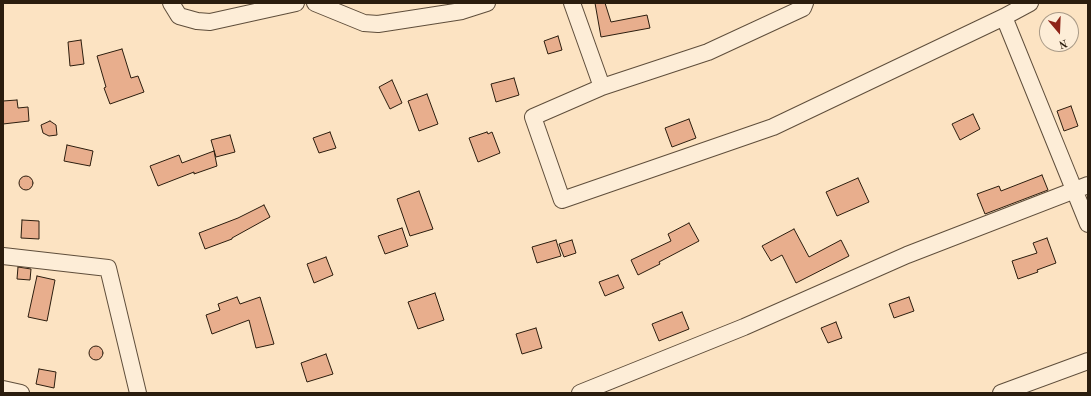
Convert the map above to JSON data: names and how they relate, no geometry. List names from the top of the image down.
{
  "north": "bottom"
}
